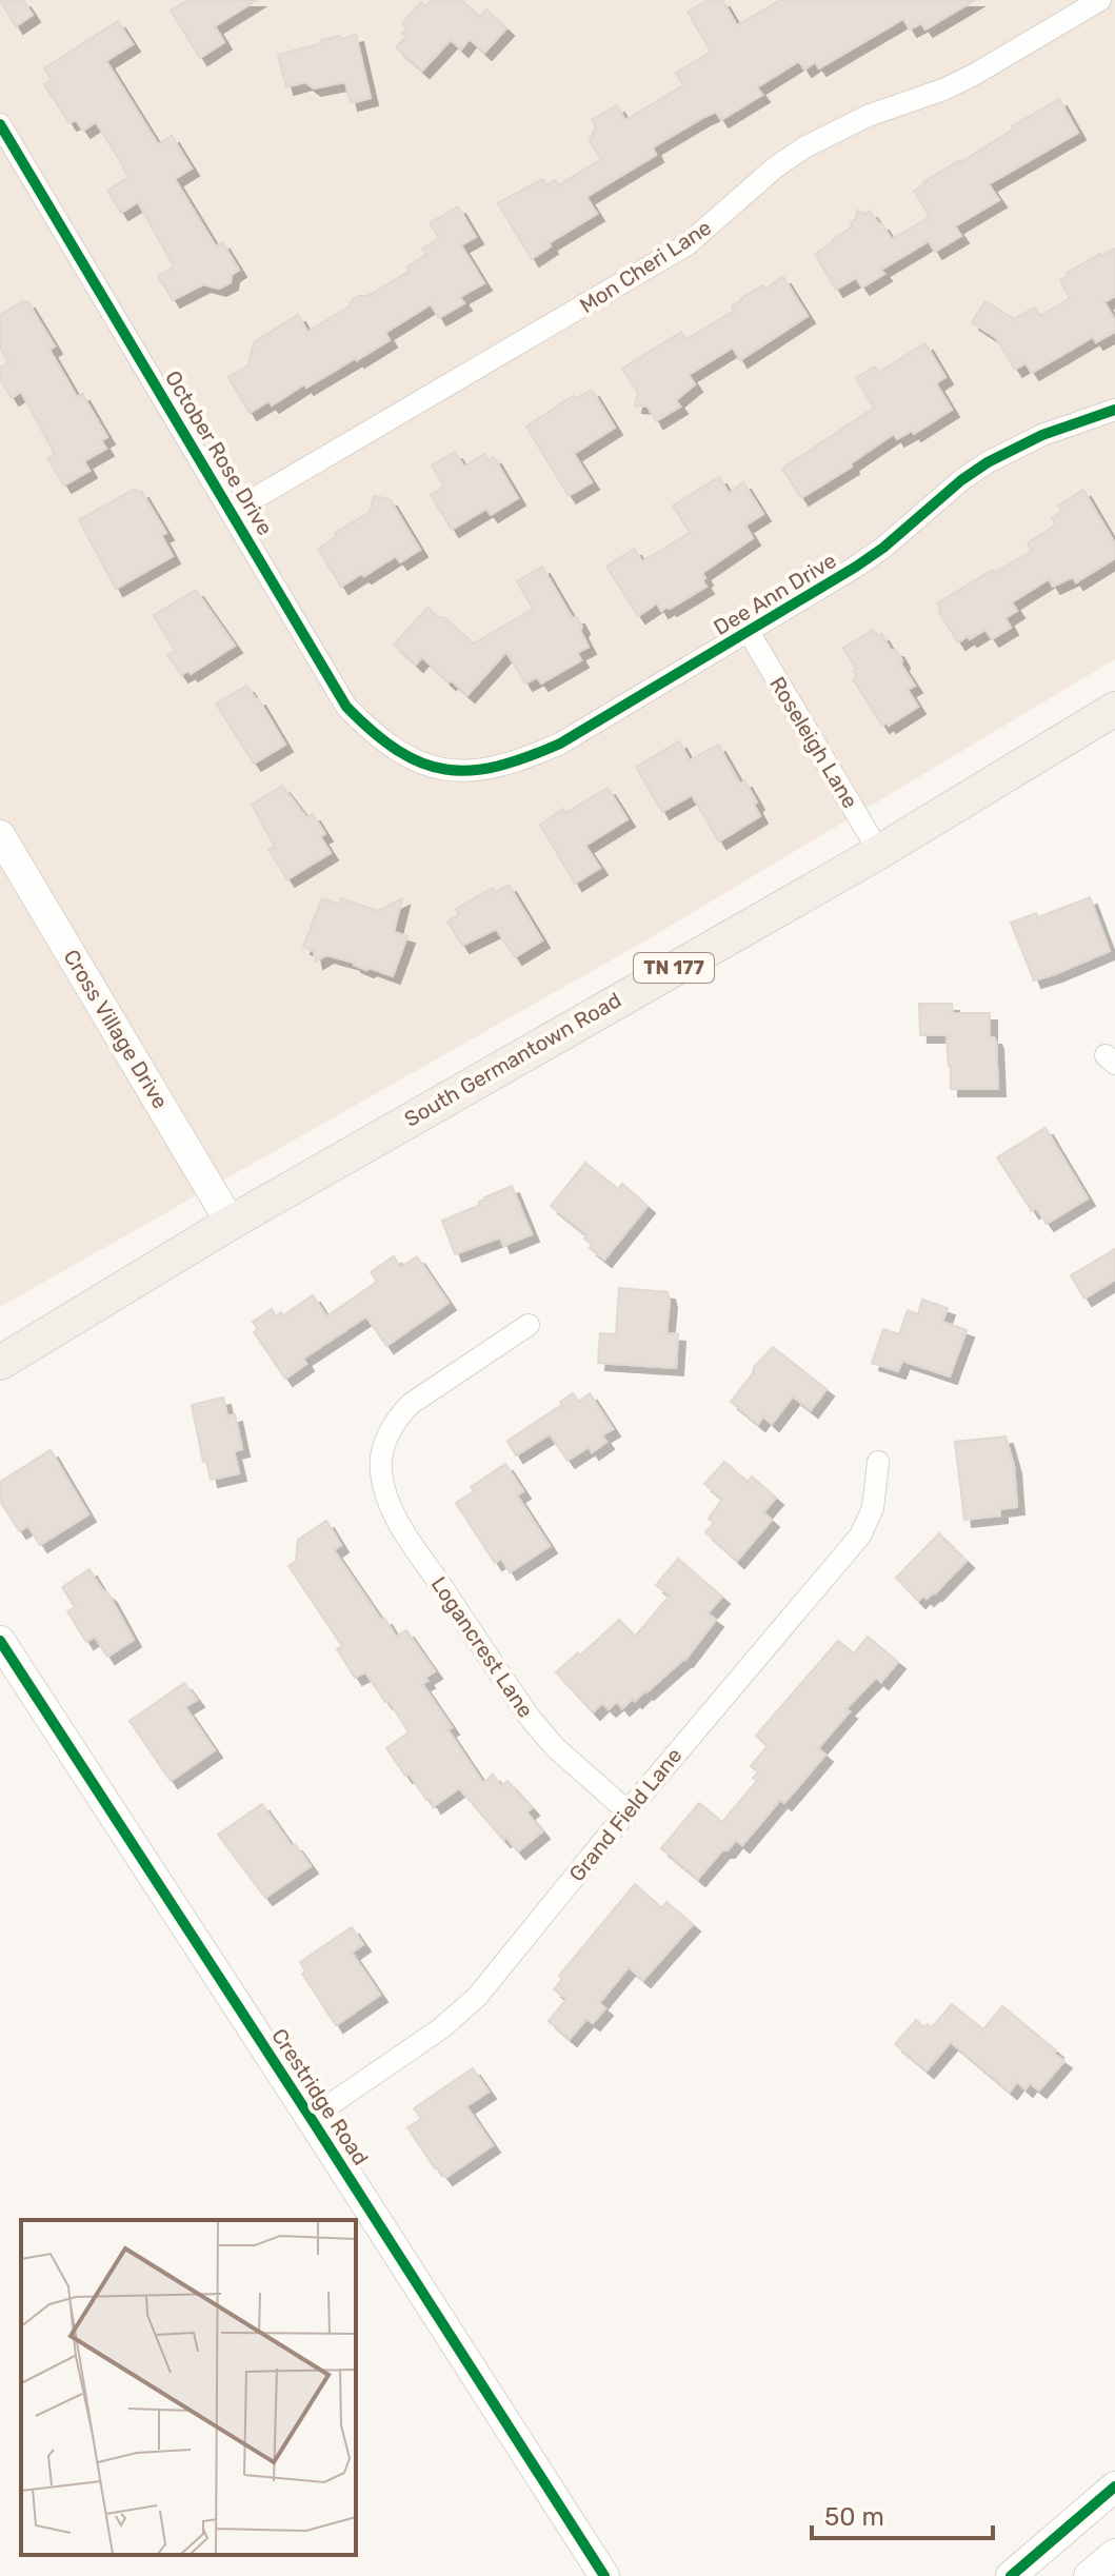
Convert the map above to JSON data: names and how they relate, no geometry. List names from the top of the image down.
{
  "streets": {
    "main road": ["TN 177", "South Germantown Road"],
    "street": [
      "Mon Cheri Lane",
      "October Rose Drive",
      "Dee Ann Drive",
      "Roseleigh Lane",
      "Cross Village Drive",
      "Logancrest Lane",
      "Grand Field Lane",
      "Crestridge Road"
    ]
  },
  "crossings": [
    ["Mon Cheri Lane", "October Rose Drive"],
    ["October Rose Drive", "Dee Ann Drive"],
    ["Dee Ann Drive", "Roseleigh Lane"],
    ["Roseleigh Lane", "South Germantown Road"],
    ["Cross Village Drive", "South Germantown Road"],
    ["Logancrest Lane", "Grand Field Lane"],
    ["Grand Field Lane", "Crestridge Road"]
  ],
  "scale_bar": "50 m"
}
